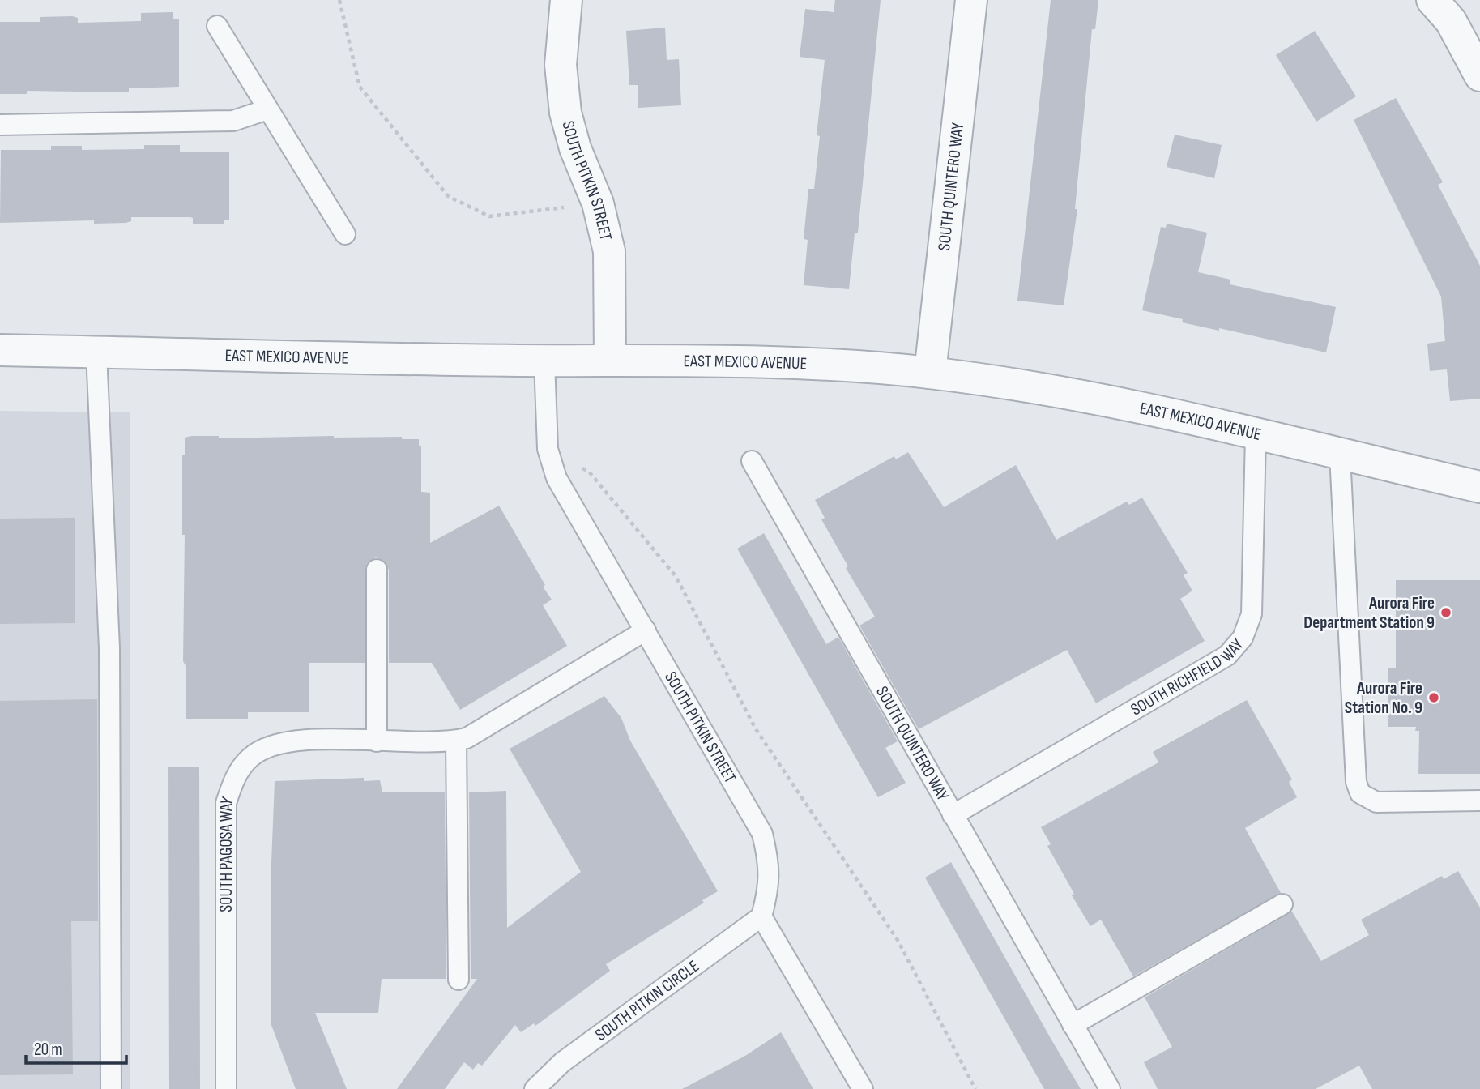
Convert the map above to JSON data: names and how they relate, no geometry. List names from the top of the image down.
{
  "streets": {
    "street": ["SOUTH PITKIN STREET", "SOUTH QUINTERO WAY", "EAST MEXICO AVENUE"],
    "lane": ["SOUTH RICHFIELD WAY", "SOUTH PAGOSA WAY", "SOUTH PITKIN CIRCLE"]
  },
  "crossings": [
    ["SOUTH PITKIN STREET", "EAST MEXICO AVENUE"],
    ["SOUTH PITKIN STREET", "SOUTH PAGOSA WAY"],
    ["SOUTH PITKIN STREET", "SOUTH PITKIN CIRCLE"],
    ["SOUTH QUINTERO WAY", "EAST MEXICO AVENUE"],
    ["SOUTH QUINTERO WAY", "SOUTH RICHFIELD WAY"],
    ["EAST MEXICO AVENUE", "SOUTH RICHFIELD WAY"]
  ],
  "places": ["Aurora Fire Department Station 9", "Aurora Fire Station No. 9"],
  "scale_bar": "20 m"
}
